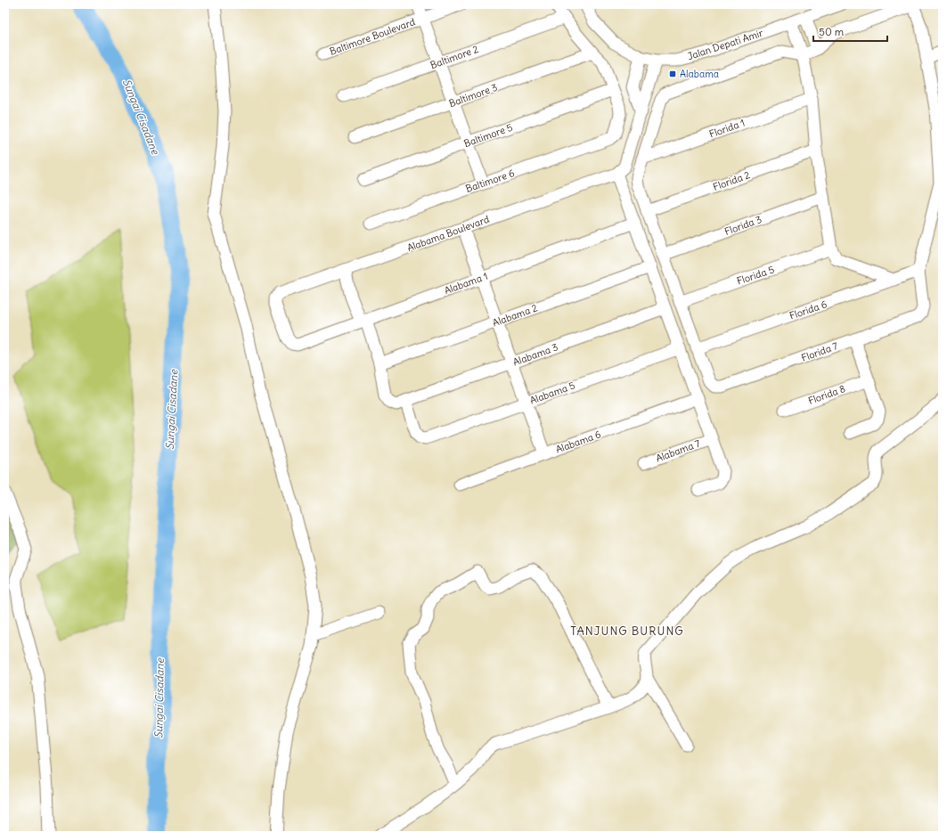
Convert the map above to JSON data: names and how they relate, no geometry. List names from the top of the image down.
{
  "streets": {
    "street": [
      "Baltimore Boulevard",
      "Jalan Depati Amir",
      "Baltimore 2",
      "Baltimore 3",
      "Florida 1",
      "Baltimore 5",
      "Baltimore 6",
      "Florida 2",
      "Florida 3",
      "Alabama Boulevard",
      "Florida 5",
      "Alabama 1",
      "Florida 6",
      "Alabama 2",
      "Florida 7",
      "Alabama 3",
      "Alabama 5",
      "Florida 8",
      "Alabama 6",
      "Alabama 7"
    ]
  },
  "crossings": [
    ["Baltimore 5", "Baltimore 6"],
    ["Alabama Boulevard", "Alabama 1"],
    ["Florida 6", "Florida 7"],
    ["Alabama 2", "Alabama 3"],
    ["Alabama 3", "Alabama 5"]
  ],
  "districts": ["TANJUNG BURUNG"],
  "water": ["Sungai Cisadane"],
  "places": {
    "transit": ["Alabama"]
  },
  "scale_bar": "50 m"
}
